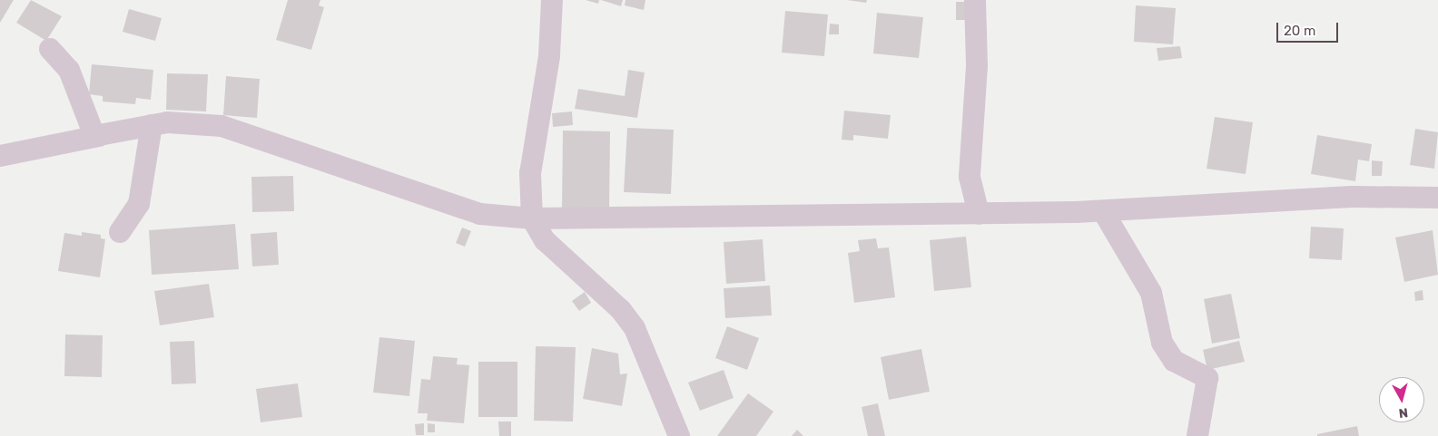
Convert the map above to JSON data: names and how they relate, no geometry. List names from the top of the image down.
{
  "scale_bar": "20 m",
  "north": "bottom"
}
